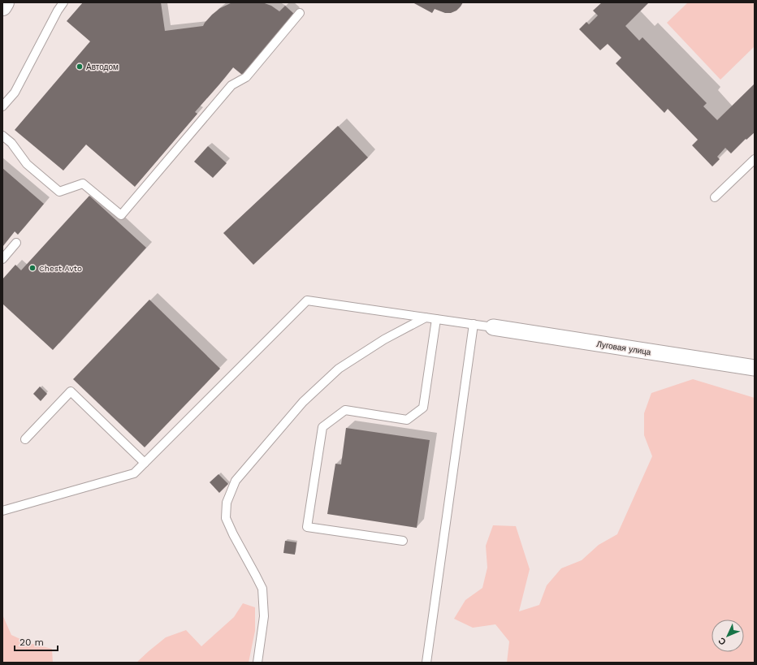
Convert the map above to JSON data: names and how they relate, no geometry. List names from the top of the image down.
{
  "streets": {
    "street": ["Луговая улица"]
  },
  "places": ["Автодом", "Chest Avto"],
  "scale_bar": "20 m",
  "north": "bottom left"
}
